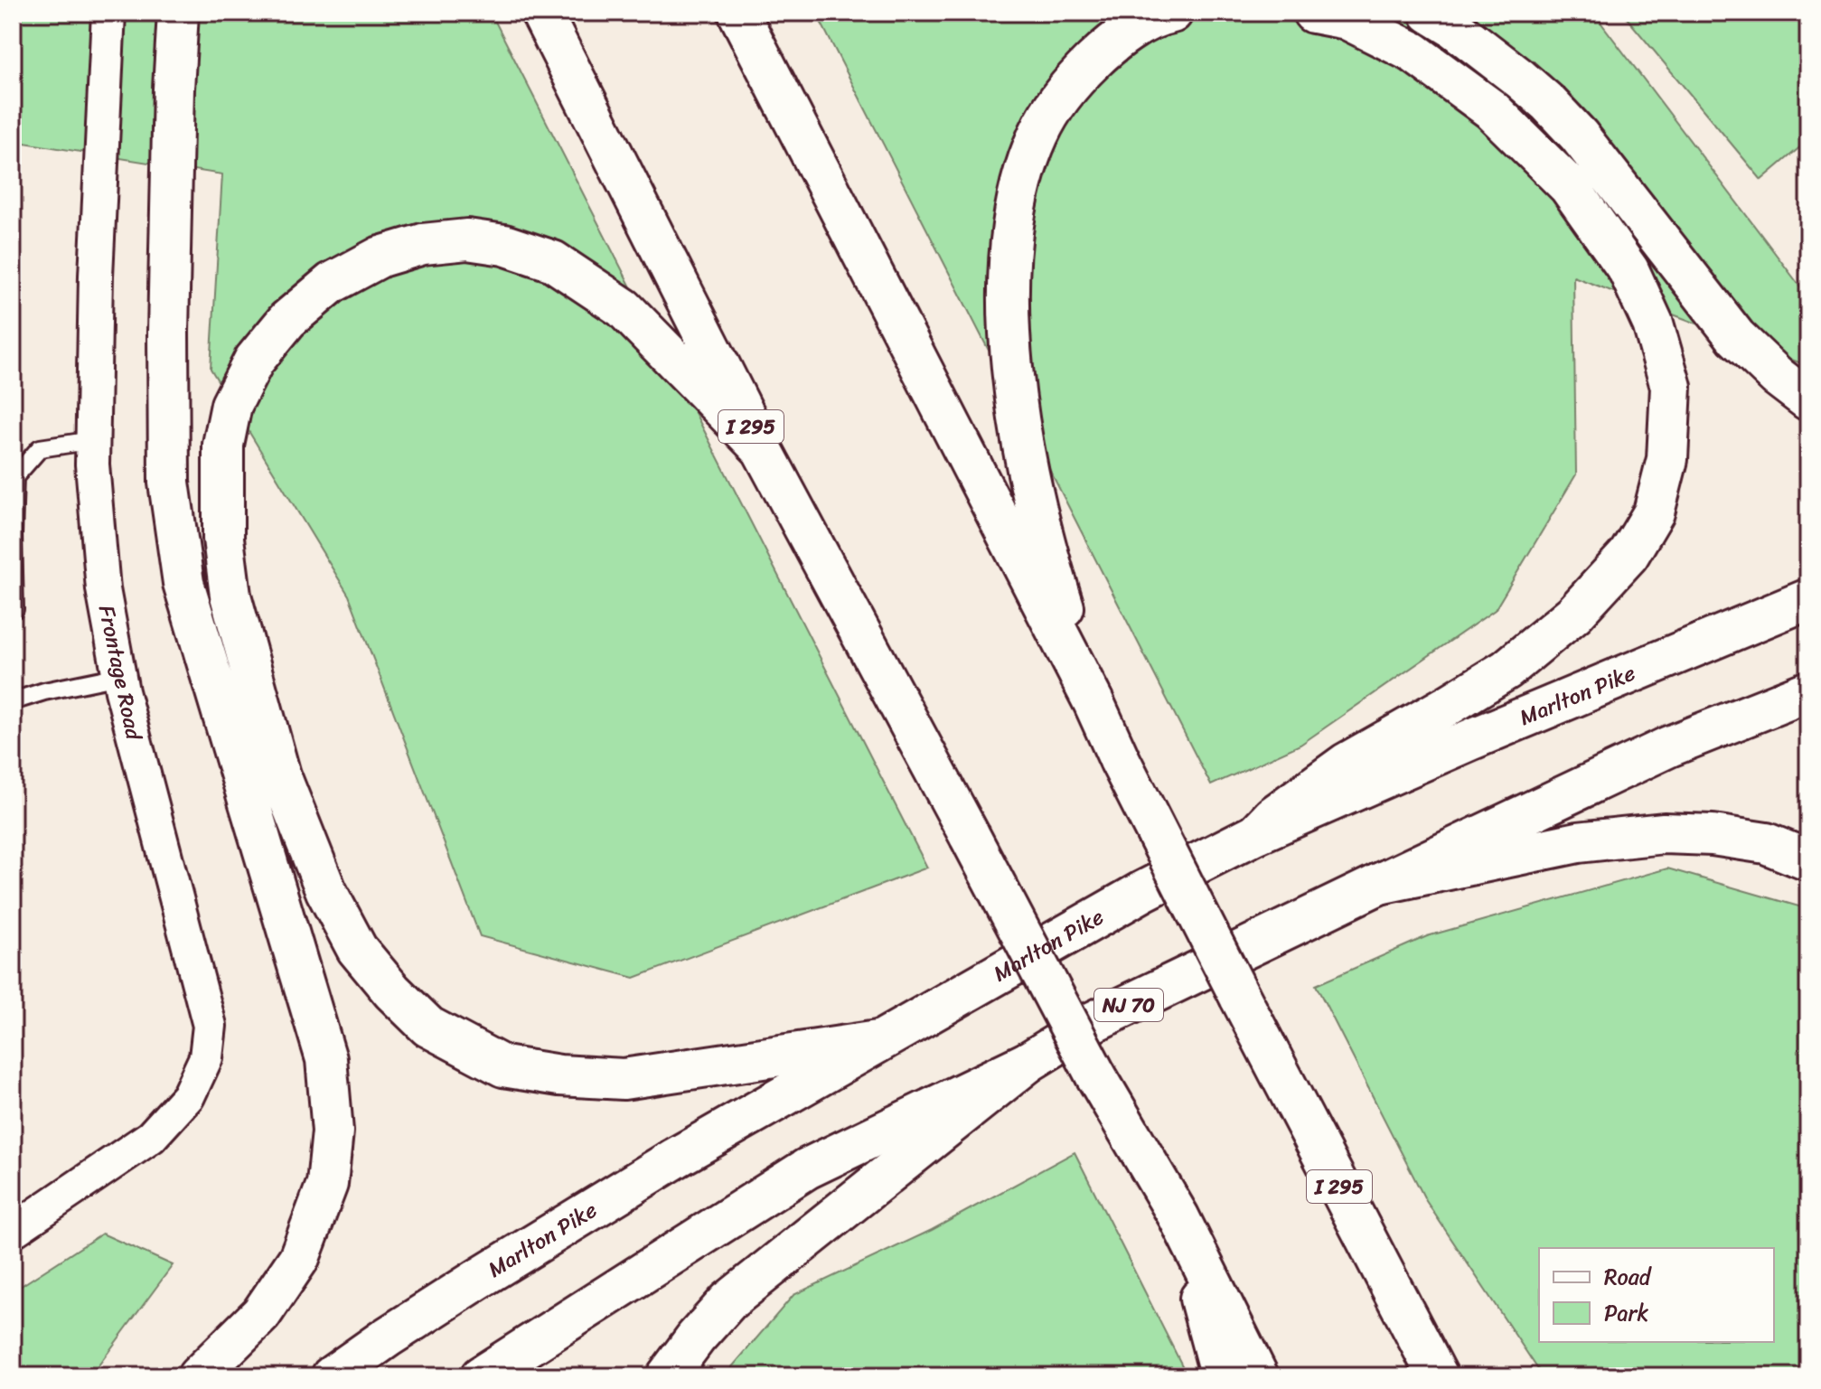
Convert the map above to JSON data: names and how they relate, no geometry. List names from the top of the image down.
{
  "streets": {
    "highway": ["I 295", "Marlton Pike", "NJ 70"],
    "street": ["Frontage Road"]
  },
  "legend": ["Road", "Park"]
}
